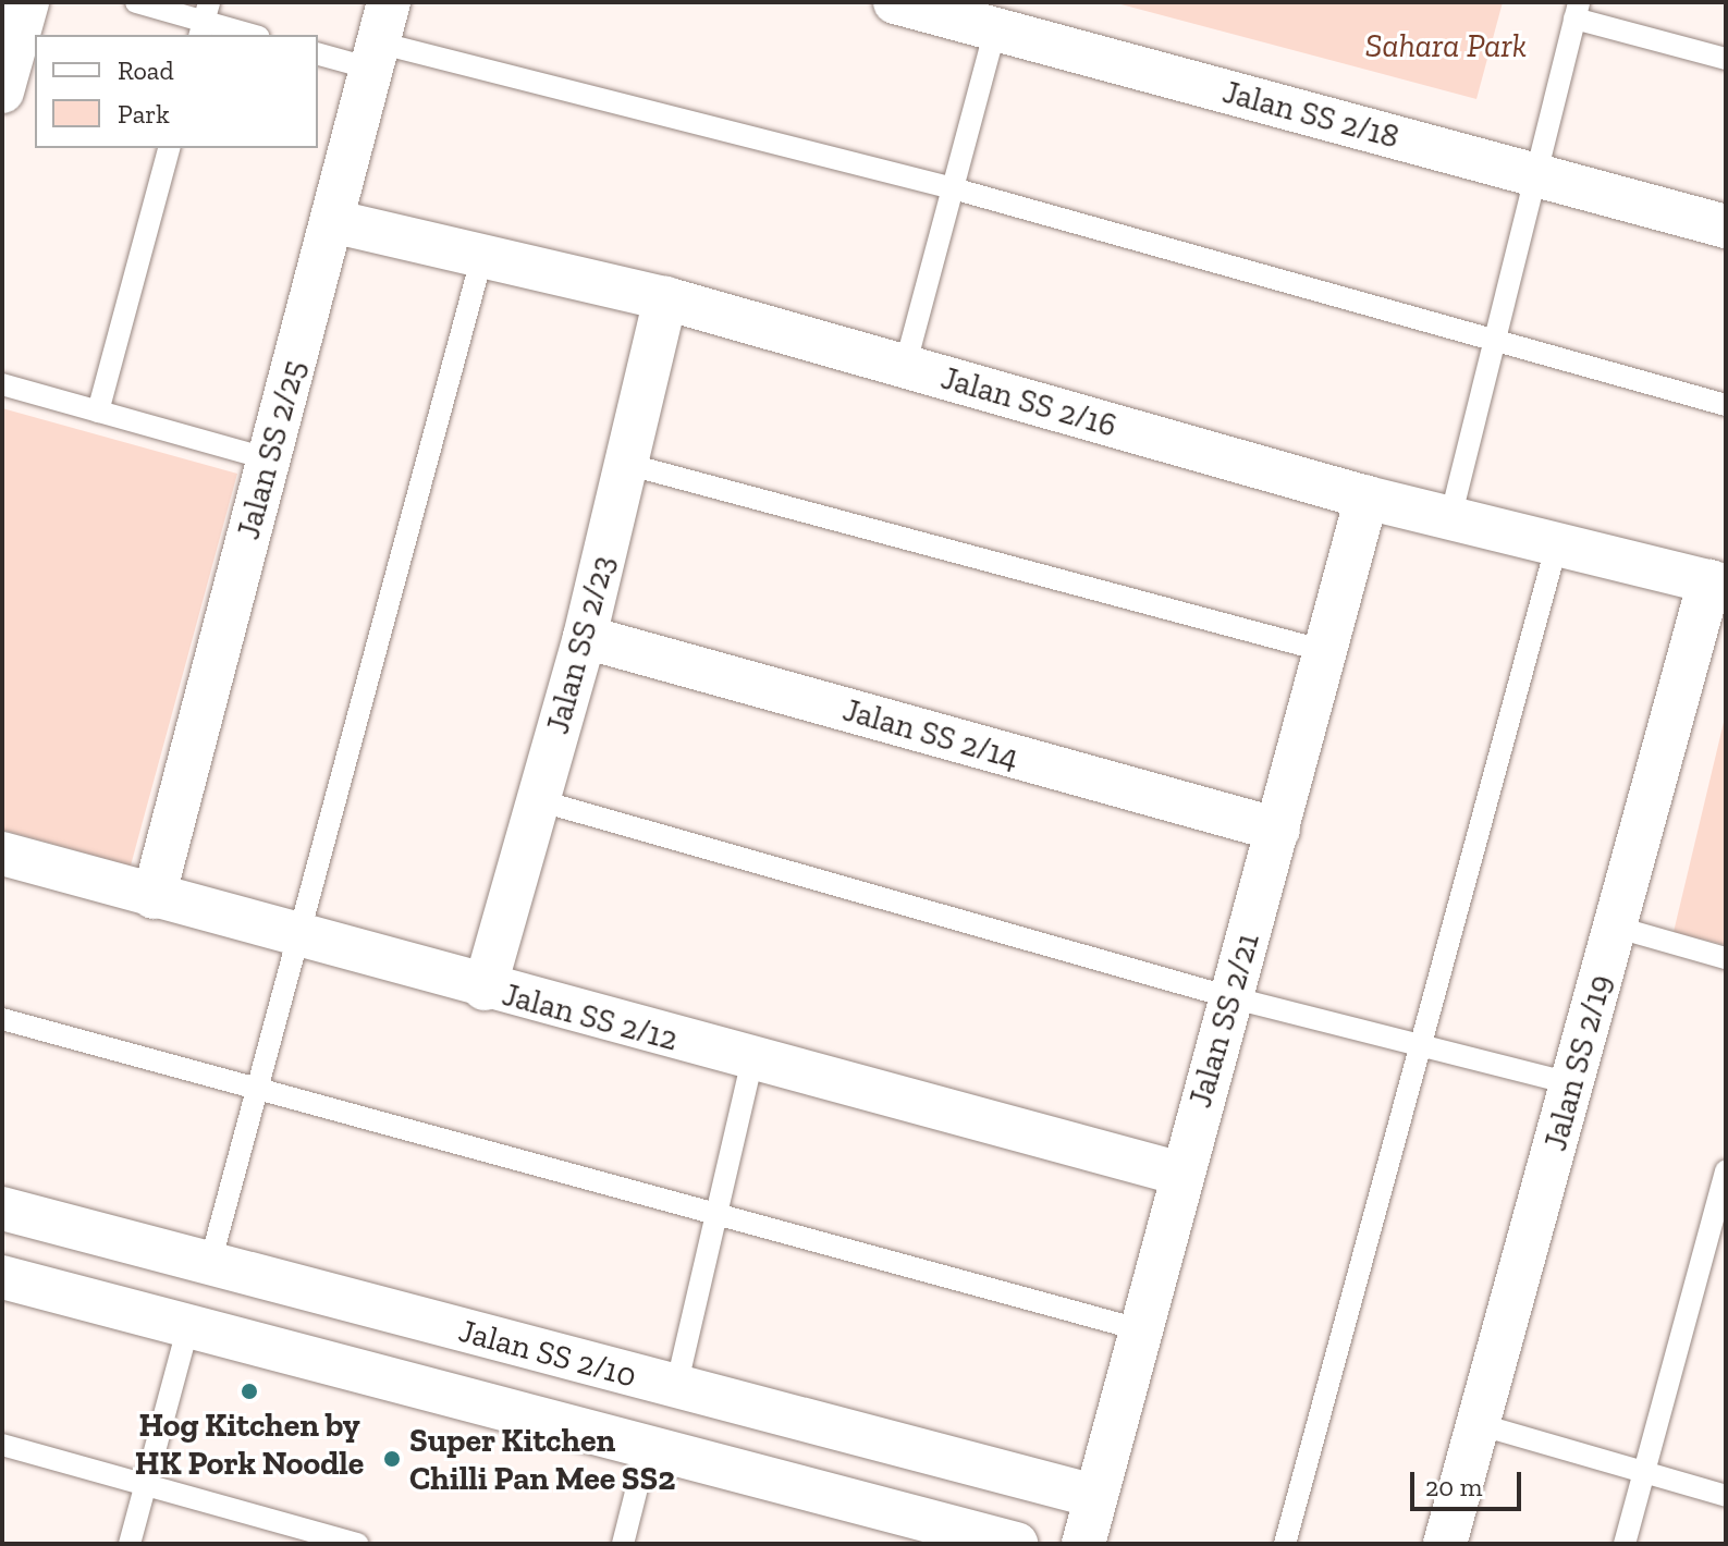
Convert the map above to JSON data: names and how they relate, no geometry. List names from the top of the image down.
{
  "streets": {
    "street": [
      "Jalan SS 2/18",
      "Jalan SS 2/16",
      "Jalan SS 2/25",
      "Jalan SS 2/23",
      "Jalan SS 2/14",
      "Jalan SS 2/12",
      "Jalan SS 2/21",
      "Jalan SS 2/19",
      "Jalan SS 2/10"
    ]
  },
  "crossings": [
    ["Jalan SS 2/16", "Jalan SS 2/25"],
    ["Jalan SS 2/16", "Jalan SS 2/23"],
    ["Jalan SS 2/16", "Jalan SS 2/21"],
    ["Jalan SS 2/16", "Jalan SS 2/19"],
    ["Jalan SS 2/25", "Jalan SS 2/12"],
    ["Jalan SS 2/23", "Jalan SS 2/14"],
    ["Jalan SS 2/23", "Jalan SS 2/12"],
    ["Jalan SS 2/14", "Jalan SS 2/21"],
    ["Jalan SS 2/12", "Jalan SS 2/21"],
    ["Jalan SS 2/21", "Jalan SS 2/10"]
  ],
  "parks": ["Sahara Park"],
  "places": ["Hog Kitchen by HK Pork Noodle", "Super Kitchen Chilli Pan Mee SS2"],
  "legend": ["Road", "Park"],
  "scale_bar": "20 m"
}
